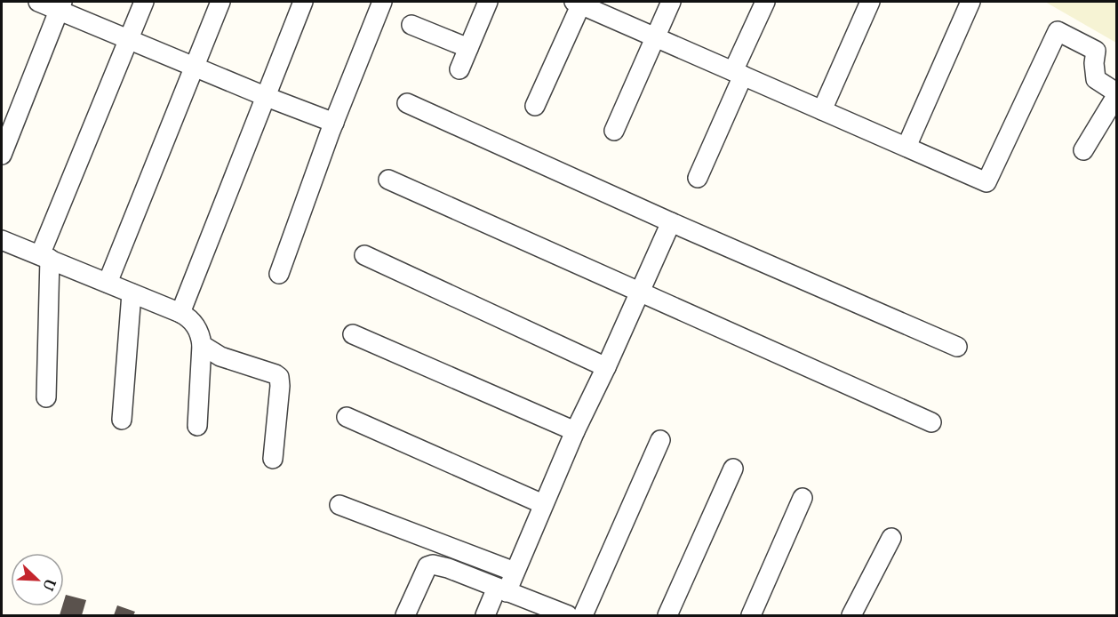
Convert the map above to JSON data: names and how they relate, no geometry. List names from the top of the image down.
{
  "north": "bottom right"
}
